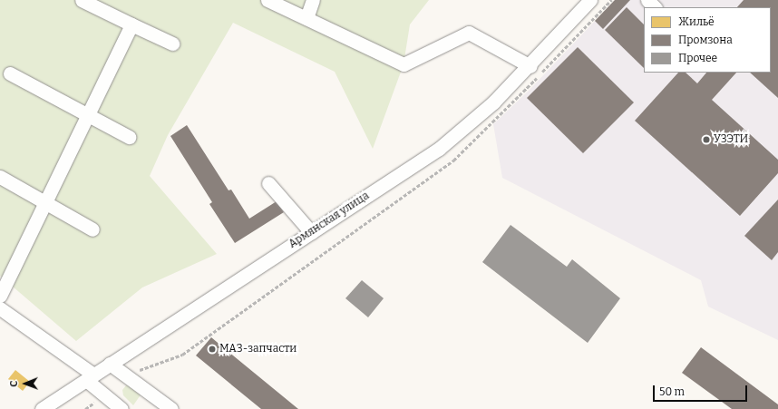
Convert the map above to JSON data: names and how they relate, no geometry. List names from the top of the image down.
{
  "streets": {
    "street": ["Армянская улица"]
  },
  "places": ["УЗЭТИ", "МАЗ-запчасти"],
  "legend": ["Жильё", "Промзона", "Прочее"],
  "scale_bar": "50 m",
  "north": "left"
}
